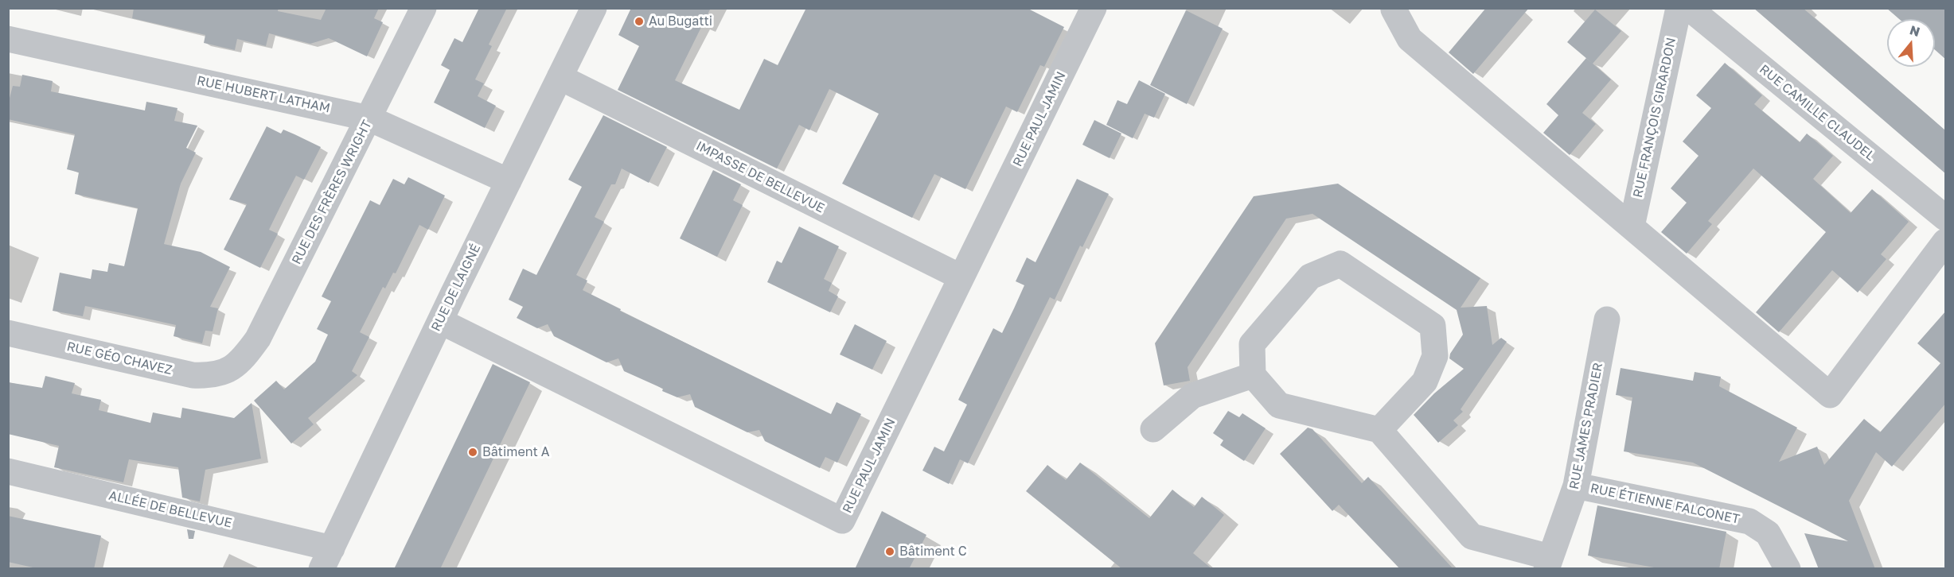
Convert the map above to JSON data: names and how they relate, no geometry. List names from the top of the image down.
{
  "streets": {
    "street": [
      "RUE HUBERT LATHAM",
      "RUE CAMILLE CLAUDEL",
      "RUE FRANÇOIS GIRARDON",
      "RUE PAUL JAMIN",
      "IMPASSE DE BELLEVUE",
      "RUE DES FRÈRES WRIGHT",
      "RUE DE LAIGNÉ",
      "RUE GÉO CHAVEZ",
      "RUE JAMES PRADIER",
      "RUE ÉTIENNE FALCONET",
      "ALLÉE DE BELLEVUE"
    ]
  },
  "crossings": [
    ["RUE HUBERT LATHAM", "RUE DES FRÈRES WRIGHT"],
    ["RUE HUBERT LATHAM", "RUE DE LAIGNÉ"],
    ["RUE PAUL JAMIN", "IMPASSE DE BELLEVUE"],
    ["RUE PAUL JAMIN", "RUE DE LAIGNÉ"],
    ["IMPASSE DE BELLEVUE", "RUE DE LAIGNÉ"],
    ["RUE DES FRÈRES WRIGHT", "RUE GÉO CHAVEZ"],
    ["RUE DE LAIGNÉ", "ALLÉE DE BELLEVUE"],
    ["RUE JAMES PRADIER", "RUE ÉTIENNE FALCONET"]
  ],
  "places": ["Au Bugatti", "Bâtiment A", "Bâtiment C"],
  "north": "top"
}
